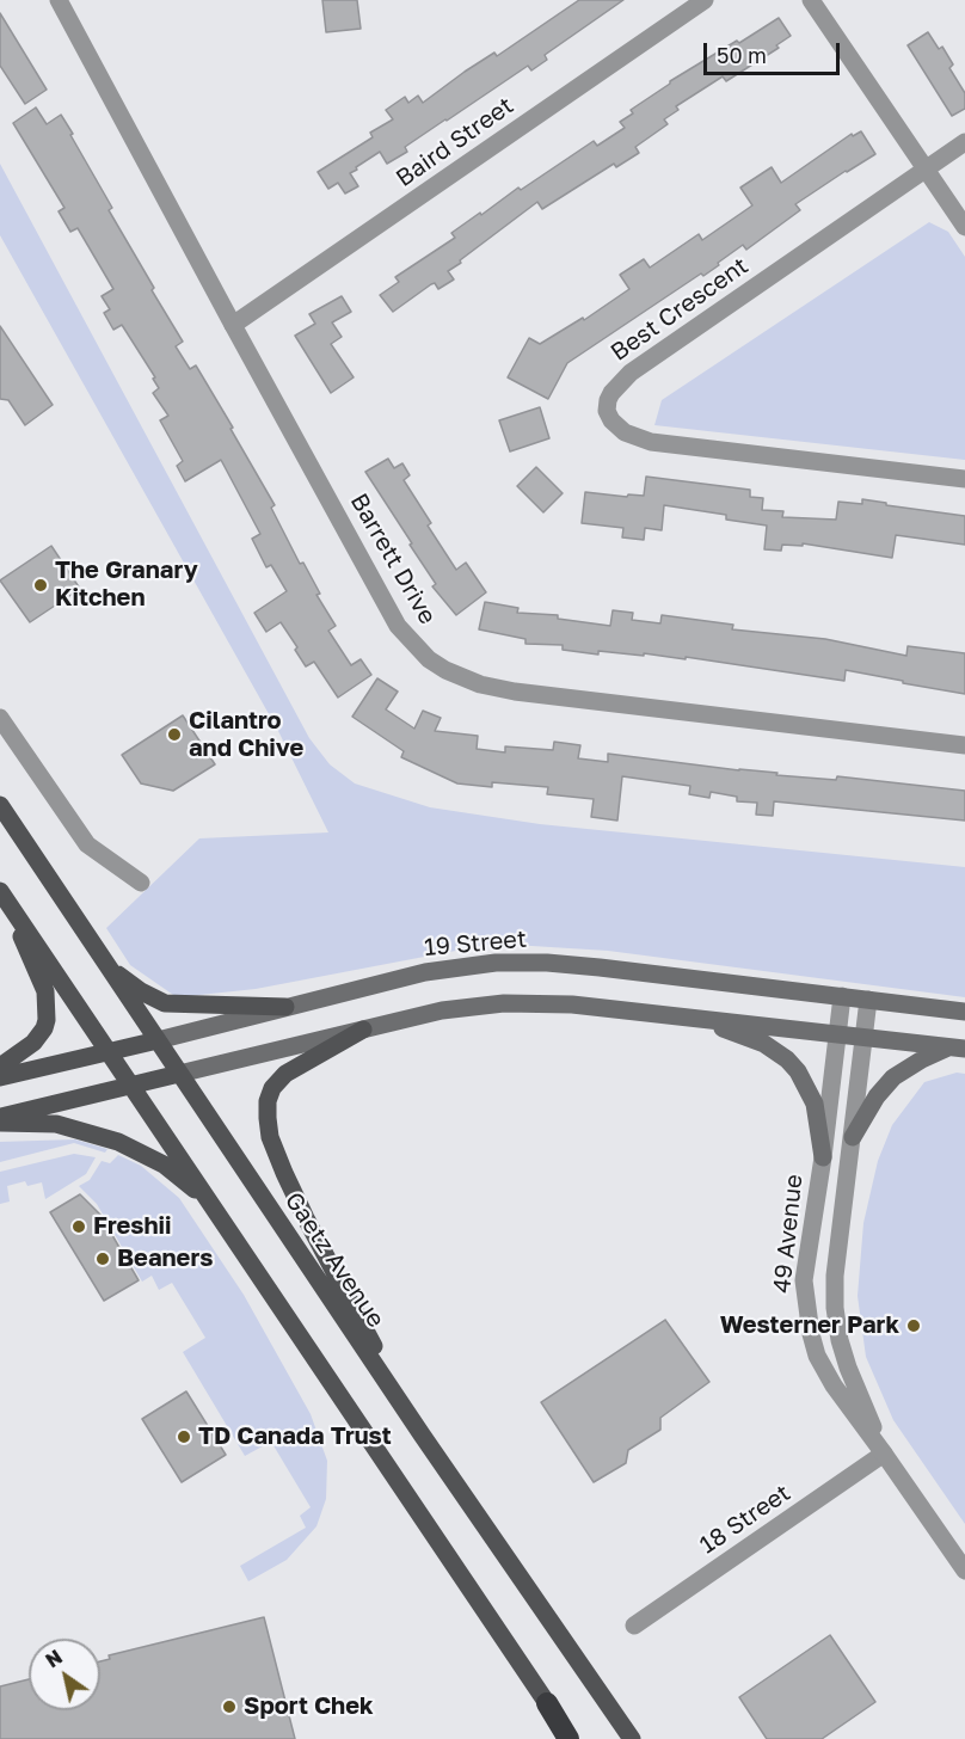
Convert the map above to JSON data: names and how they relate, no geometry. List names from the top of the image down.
{
  "streets": {
    "main road": ["19 Street", "Gaetz Avenue"],
    "street": [
      "Baird Street",
      "Best Crescent",
      "Barrett Drive",
      "49 Avenue",
      "18 Street"
    ]
  },
  "crossings": [
    ["Baird Street", "Barrett Drive"],
    ["19 Street", "49 Avenue"],
    ["19 Street", "Gaetz Avenue"],
    ["49 Avenue", "18 Street"]
  ],
  "places": [
    "The Granary Kitchen",
    "Cilantro and Chive",
    "Freshii",
    "Beaners",
    "Westerner Park",
    "TD Canada Trust",
    "Sport Chek"
  ],
  "scale_bar": "50 m",
  "north": "top left"
}
